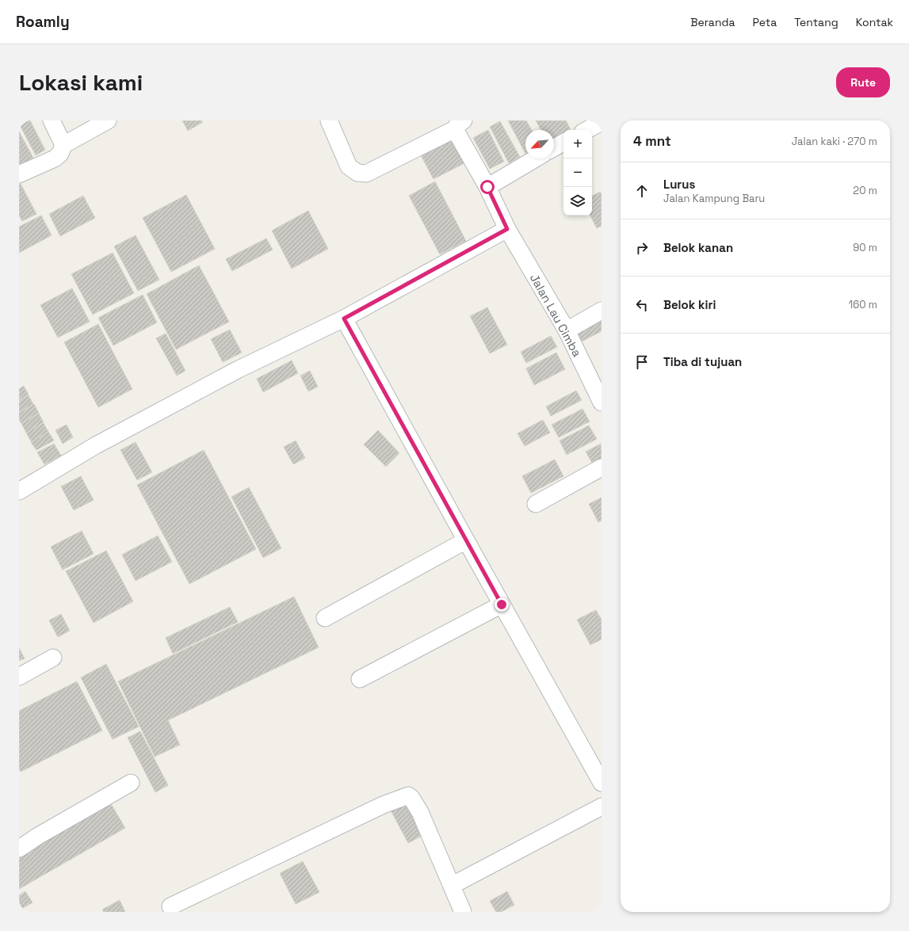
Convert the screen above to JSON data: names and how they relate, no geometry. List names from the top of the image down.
{
  "streets": {
    "street": ["Jalan Lau Cimba"]
  },
  "north": "bottom left",
  "page": {
    "header": "Roamly",
    "nav": [
      "Beranda",
      "Peta",
      "Tentang",
      "Kontak"
    ],
    "buttons": "Rute",
    "title": "Lokasi kami",
    "heading": ["4 mnt", "Jalan kaki · 270 m"],
    "map_buttons": ["+", "−"],
    "list": [
      ["Lurus", "Jalan Kampung Baru", "20 m"],
      ["Belok kanan", "90 m"],
      ["Belok kiri", "160 m"],
      "Tiba di tujuan"
    ]
  }
}
